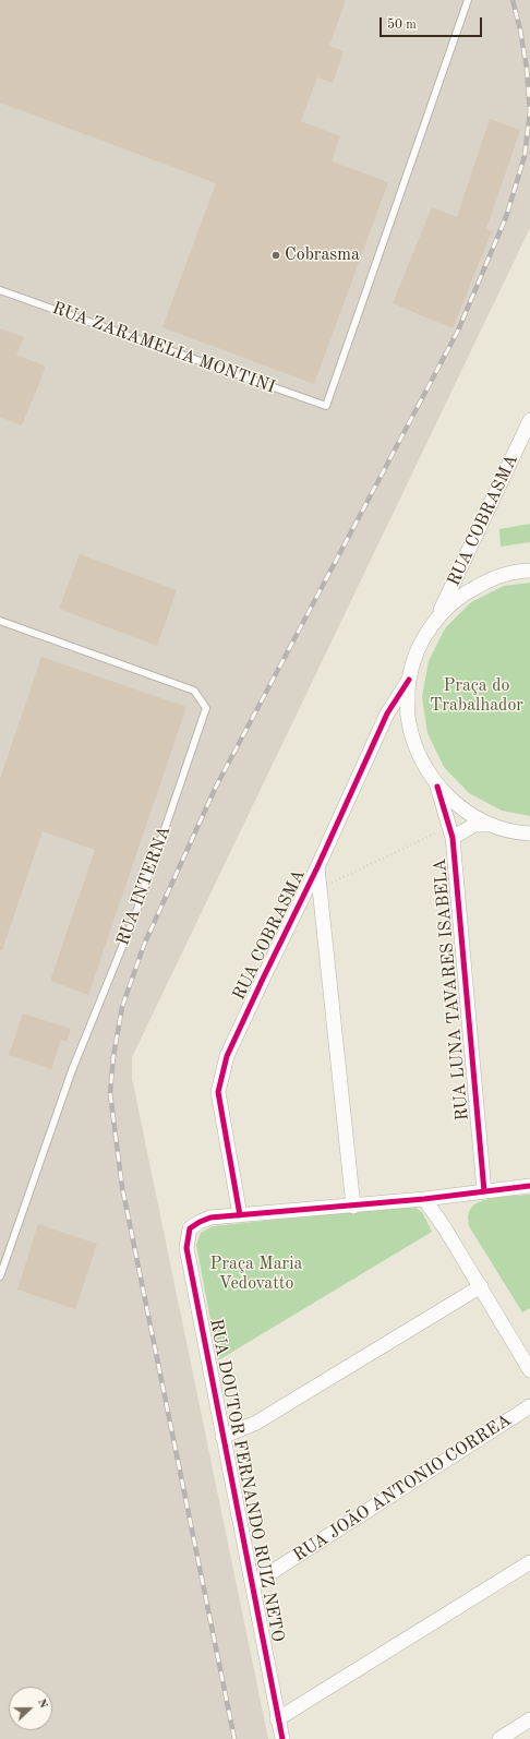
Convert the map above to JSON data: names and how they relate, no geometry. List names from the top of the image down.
{
  "streets": {
    "street": [
      "RUA COBRASMA",
      "RUA LUNA TAVARES ISABELA",
      "RUA DOUTOR FERNANDO RUIZ NETO",
      "RUA JOÃO ANTONIO CORREA"
    ],
    "lane": ["RUA ZARAMELIA MONTINI", "RUA INTERNA"]
  },
  "crossings": [
    ["RUA COBRASMA", "RUA DOUTOR FERNANDO RUIZ NETO"],
    ["RUA DOUTOR FERNANDO RUIZ NETO", "RUA JOÃO ANTONIO CORREA"]
  ],
  "parks": ["Praça do Trabalhador", "Praça Maria Vedovatto"],
  "places": ["Cobrasma"],
  "scale_bar": "50 m",
  "north": "right"
}
